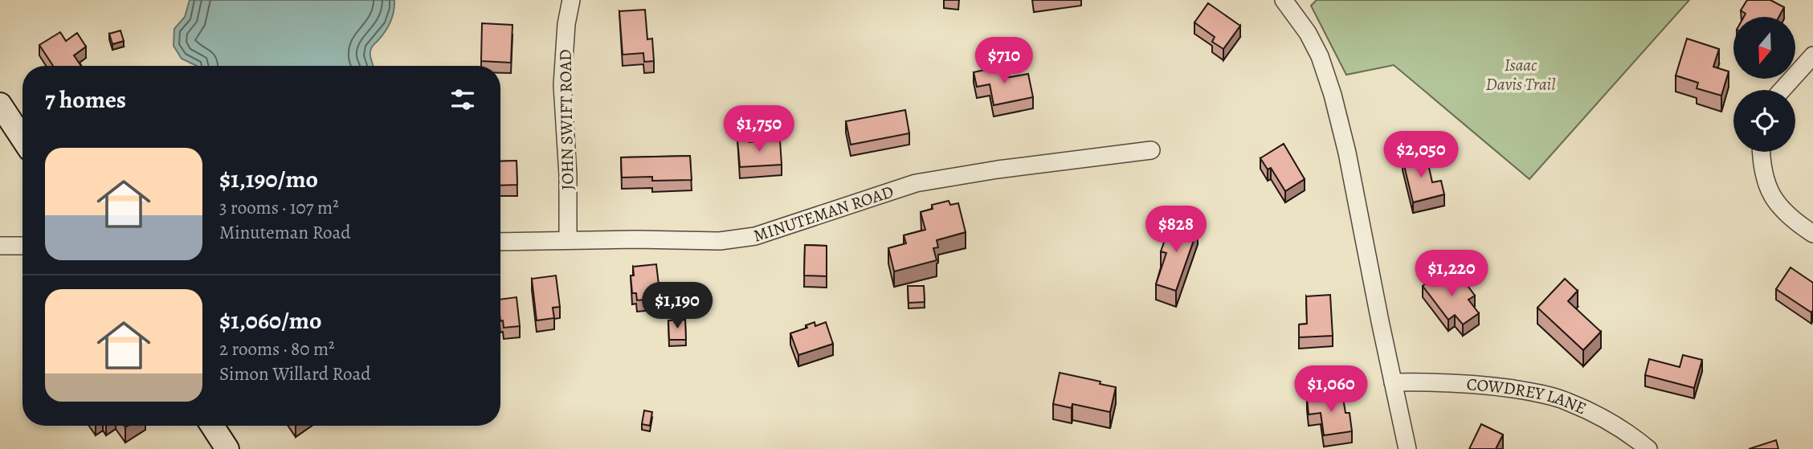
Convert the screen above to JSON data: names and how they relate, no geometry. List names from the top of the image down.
{
  "streets": {
    "street": ["JOHN SWIFT ROAD", "MINUTEMAN ROAD", "COWDREY LANE"]
  },
  "crossings": [
    ["JOHN SWIFT ROAD", "MINUTEMAN ROAD"]
  ],
  "parks": ["Isaac Davis Trail"],
  "north": "bottom",
  "page": {
    "price": [
      "$710",
      "$1,750",
      "$2,050",
      "$828",
      "$1,220",
      "$1,190",
      "$1,060"
    ],
    "heading": "7 homes",
    "list": [
      {
        "name": "$1,190/mo",
        "note": "3 rooms · 107 m² · Minuteman Road"
      },
      {
        "name": "$1,060/mo",
        "note": "2 rooms · 80 m² · Simon Willard Road"
      }
    ]
  }
}
